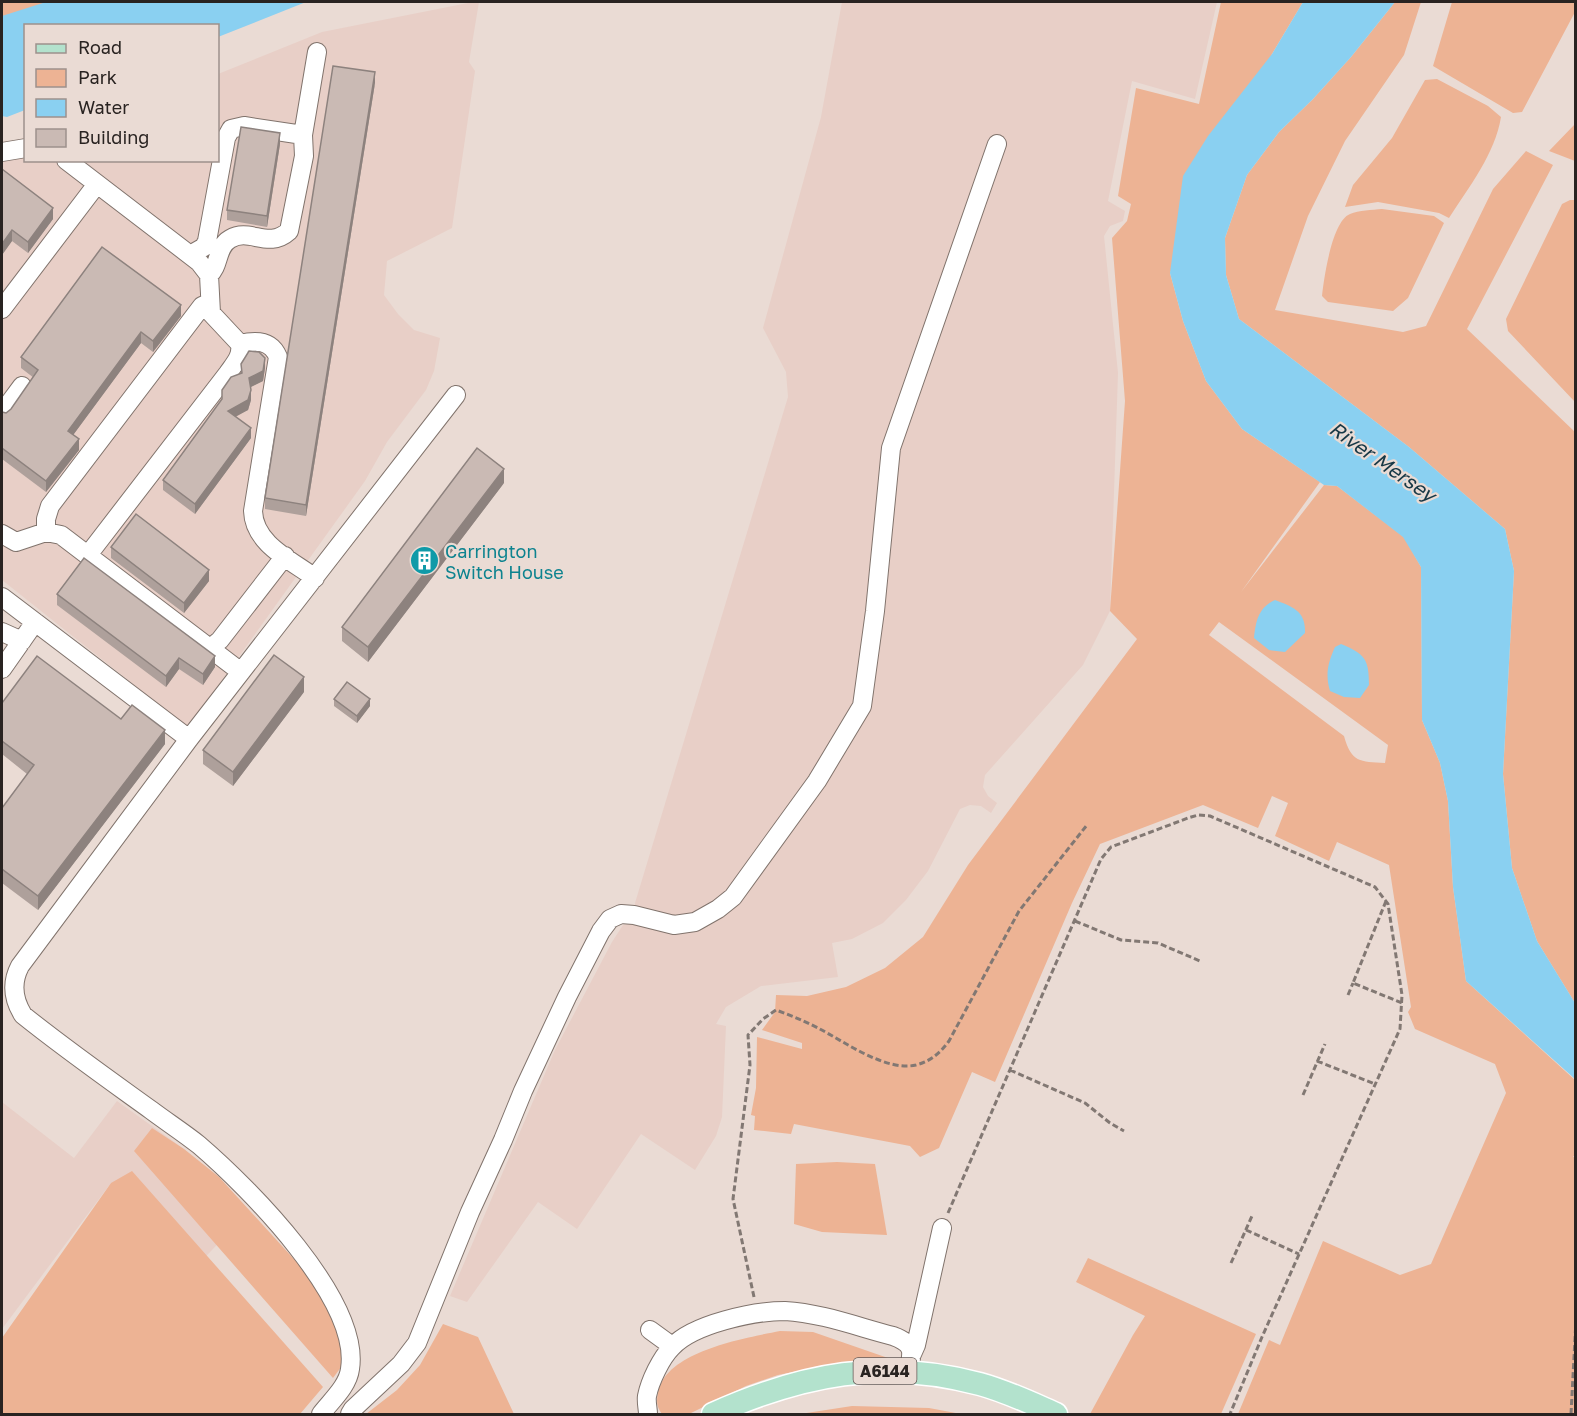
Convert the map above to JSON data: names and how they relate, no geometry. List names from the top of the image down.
{
  "streets": {
    "main road": ["A6144"]
  },
  "water": ["River Mersey"],
  "places": {
    "building": ["Carrington Switch House"]
  },
  "legend": [
    "Road",
    "Park",
    "Water",
    "Building"
  ]
}
